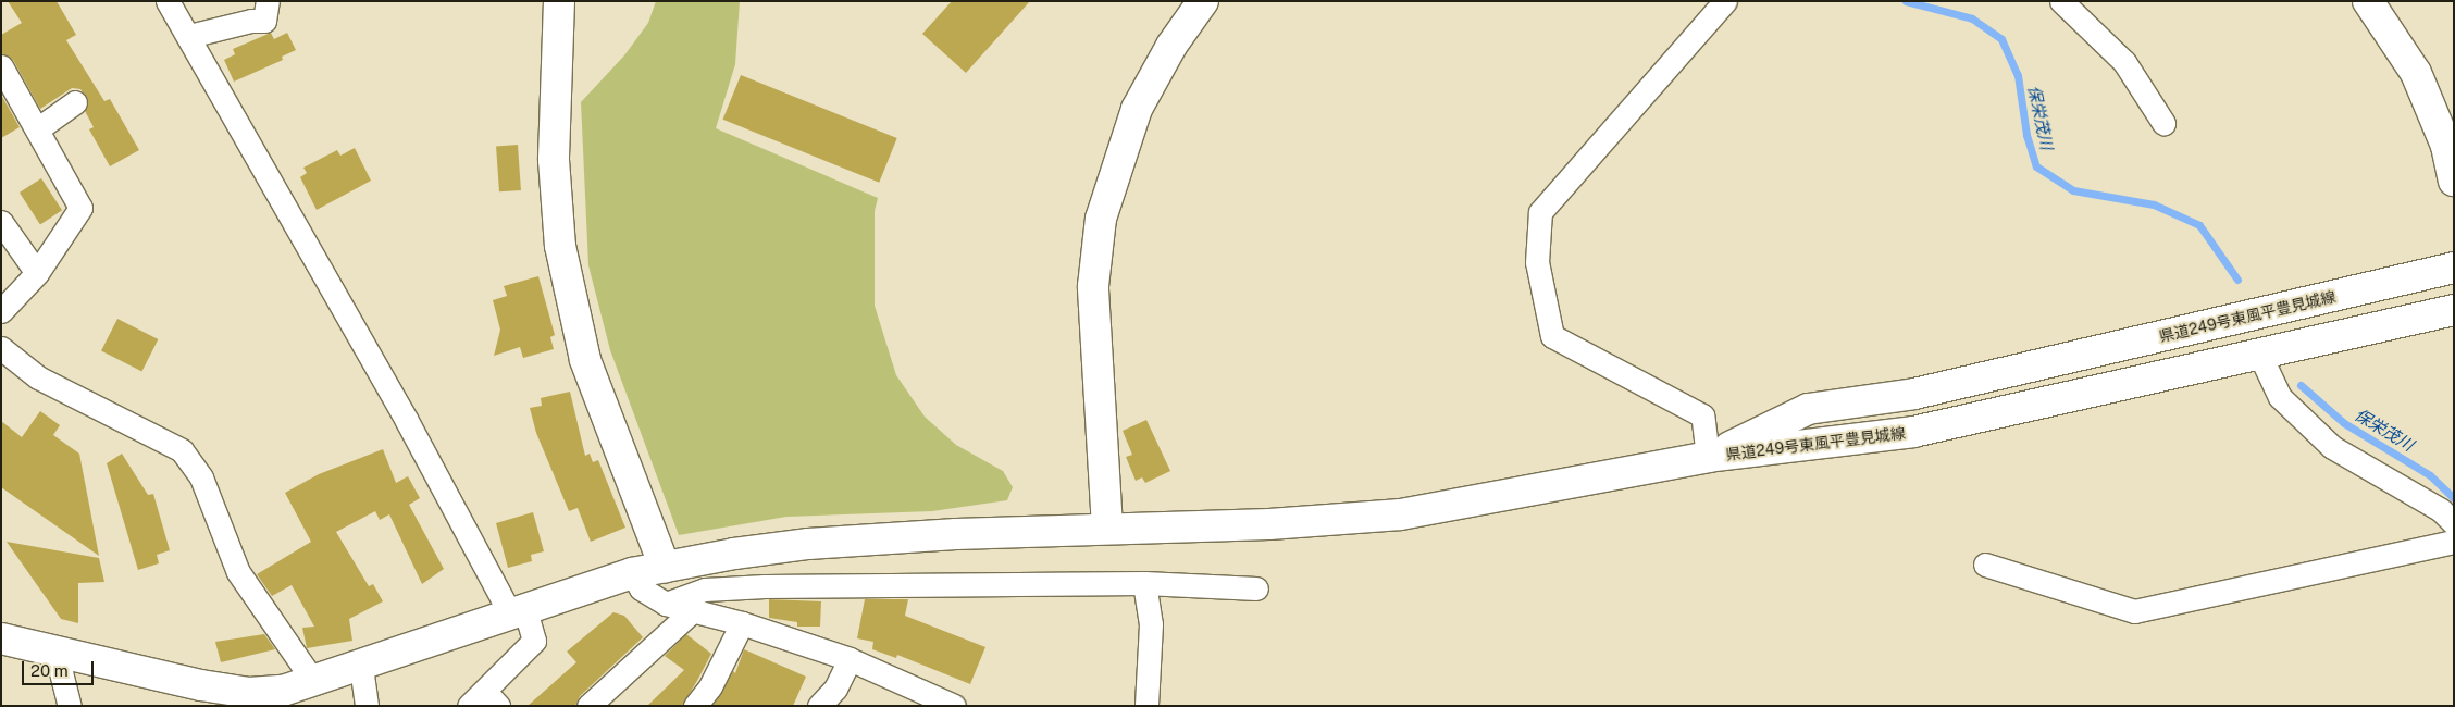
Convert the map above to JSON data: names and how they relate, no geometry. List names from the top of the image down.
{
  "streets": {
    "street": ["県道249号東風平豊見城線"]
  },
  "water": ["保栄茂川"],
  "scale_bar": "20 m"
}
